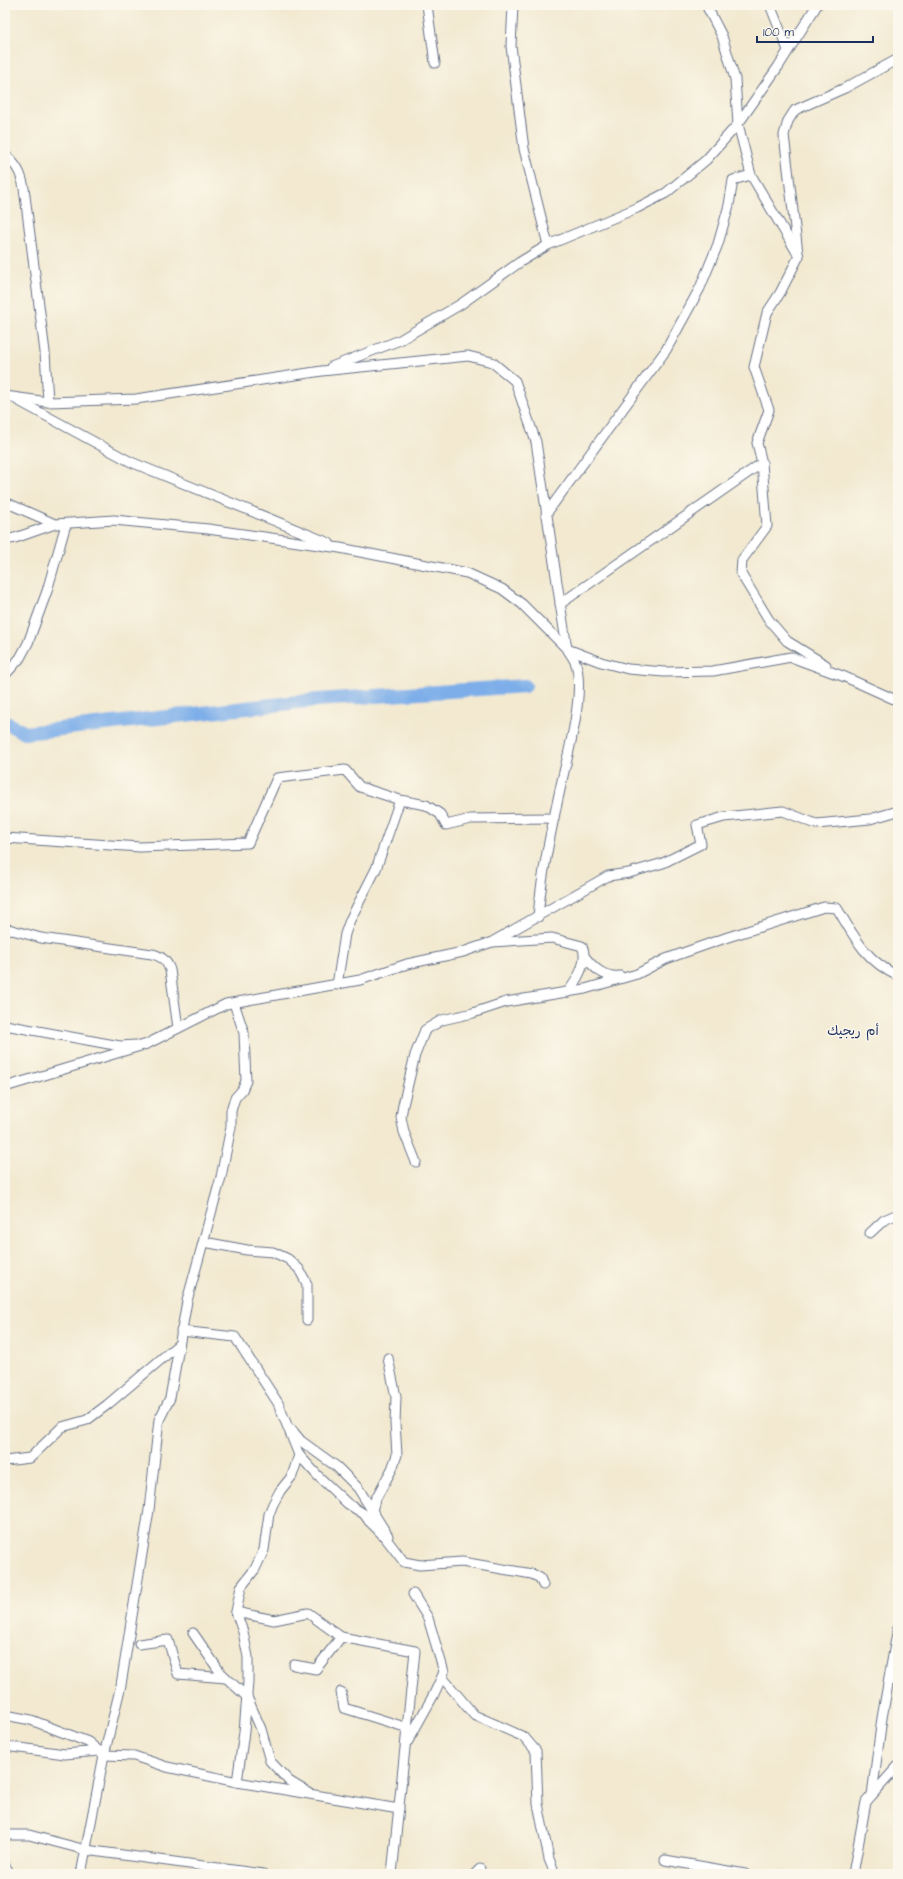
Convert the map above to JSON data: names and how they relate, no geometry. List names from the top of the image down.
{
  "districts": ["أم ريجيك"],
  "scale_bar": "100 m"
}
